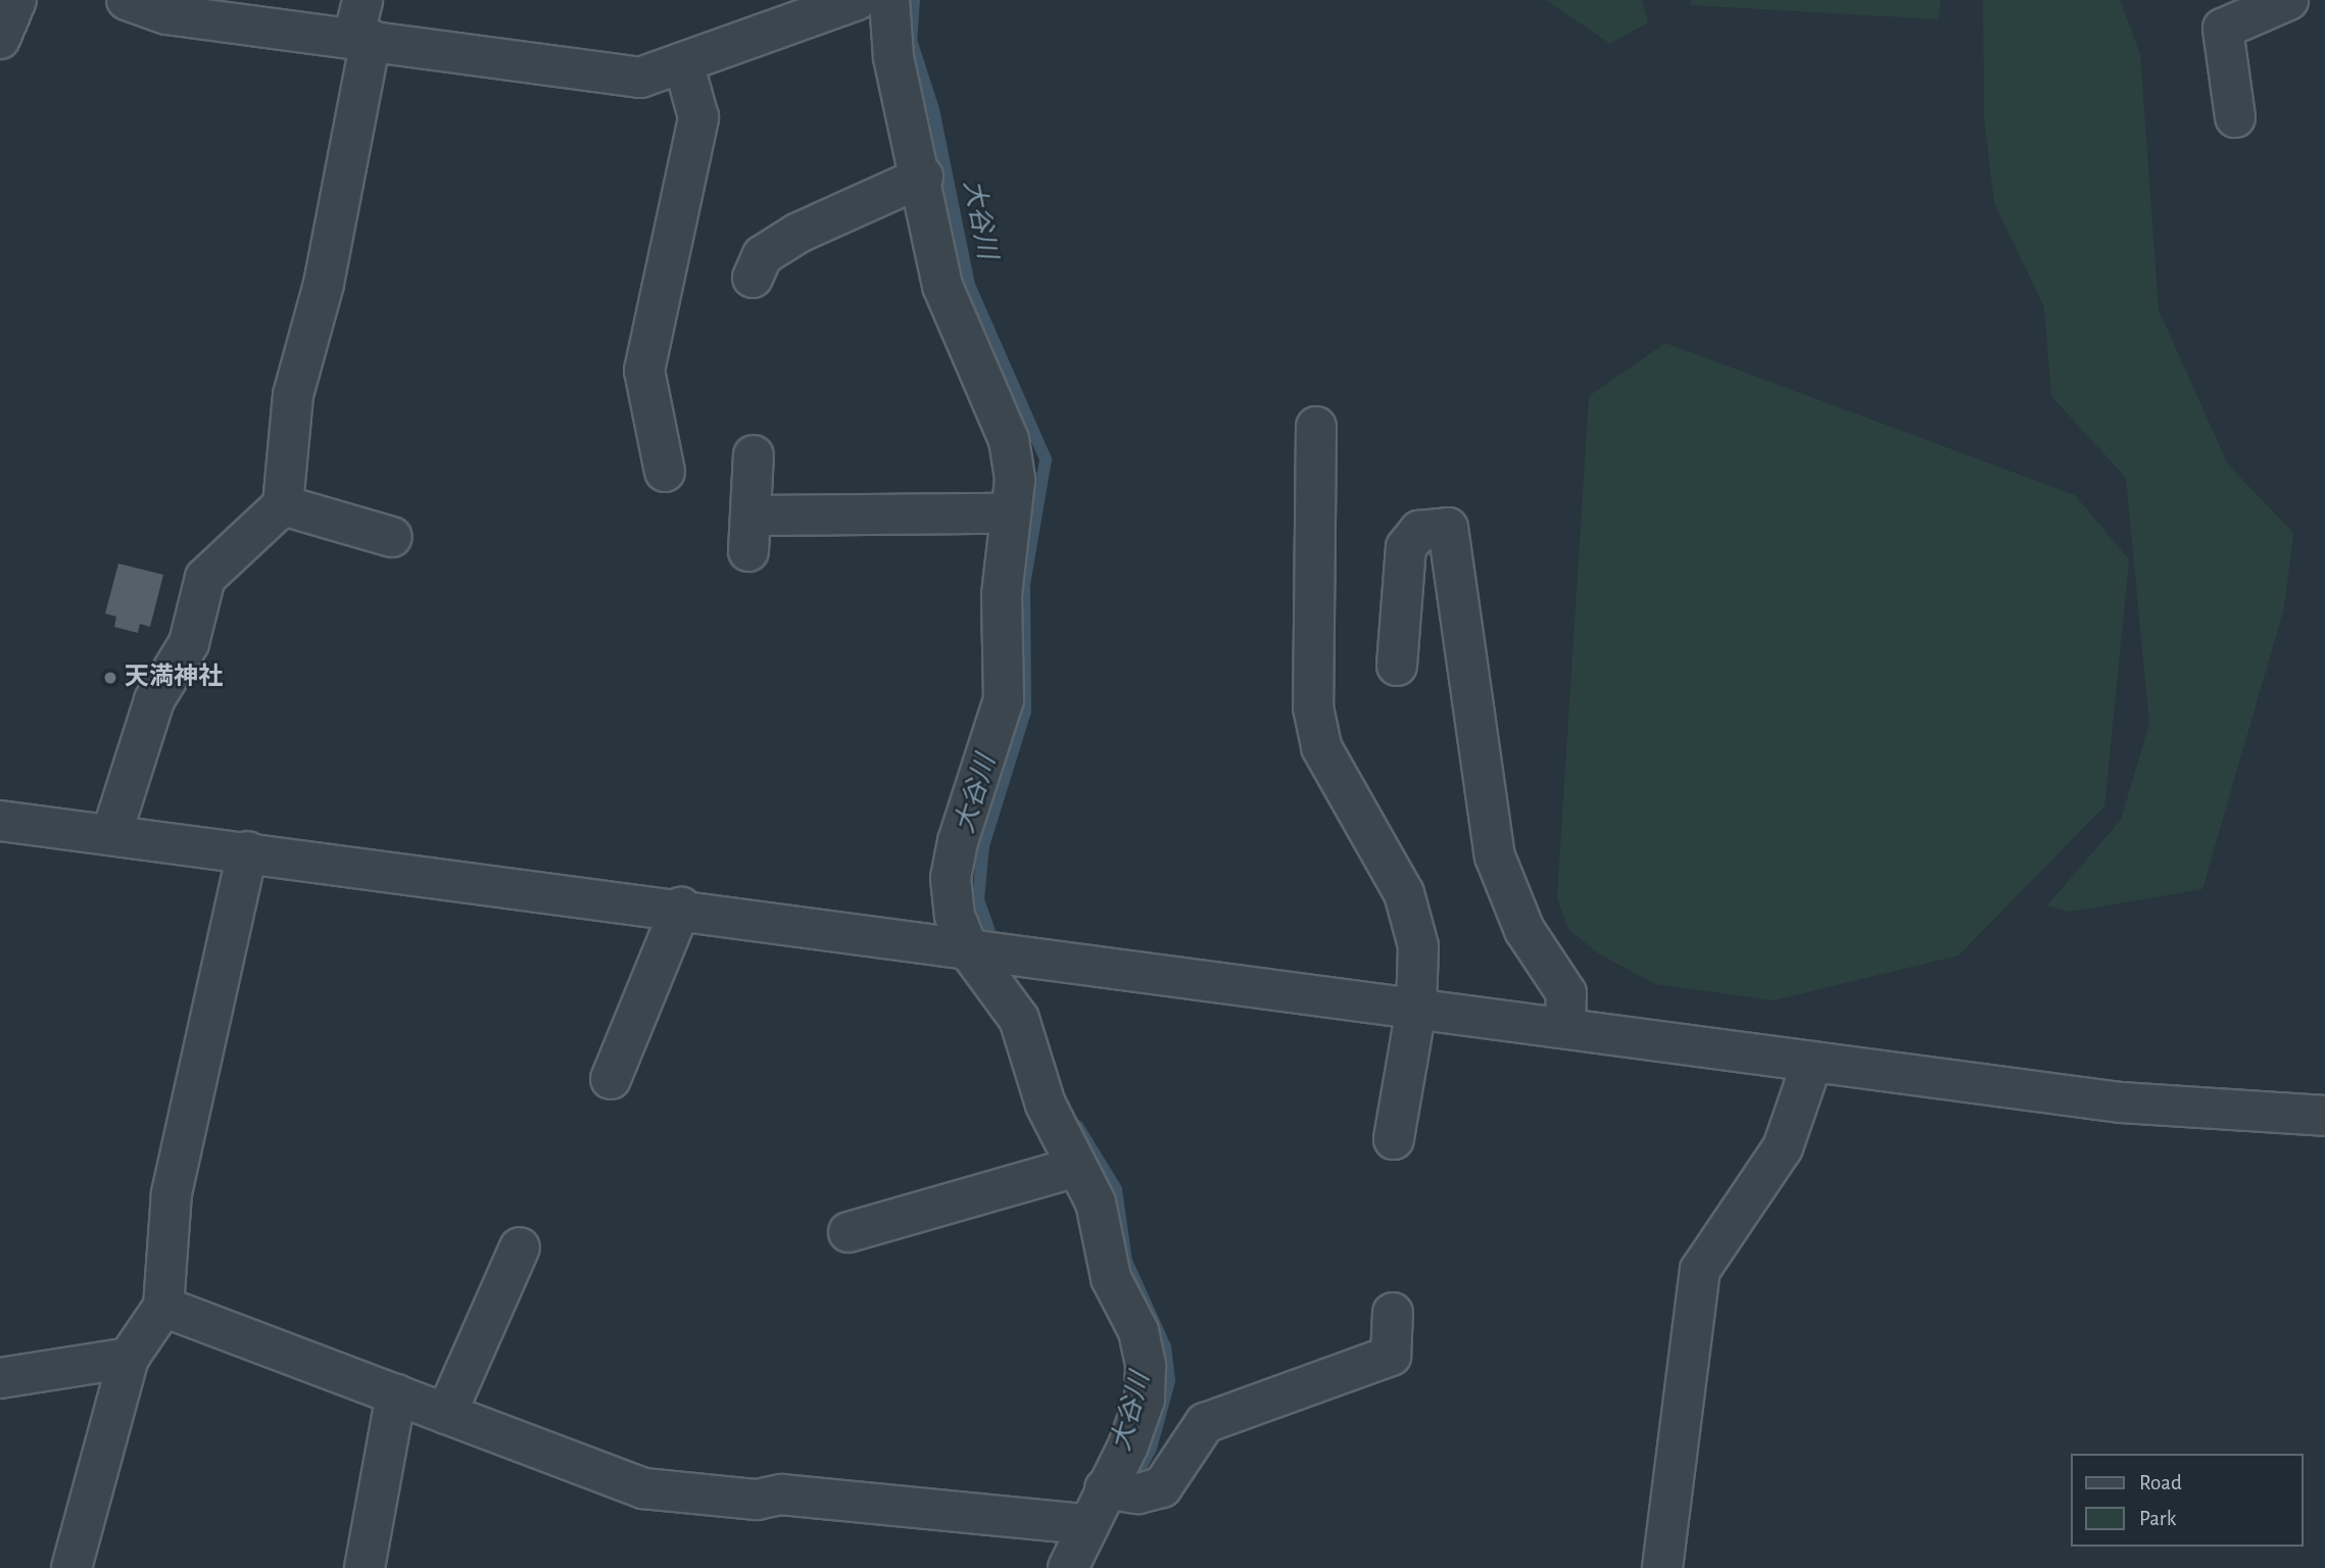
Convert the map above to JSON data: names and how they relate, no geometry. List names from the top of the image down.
{
  "water": ["大谷川"],
  "places": ["天満神社"],
  "legend": ["Road", "Park"]
}
